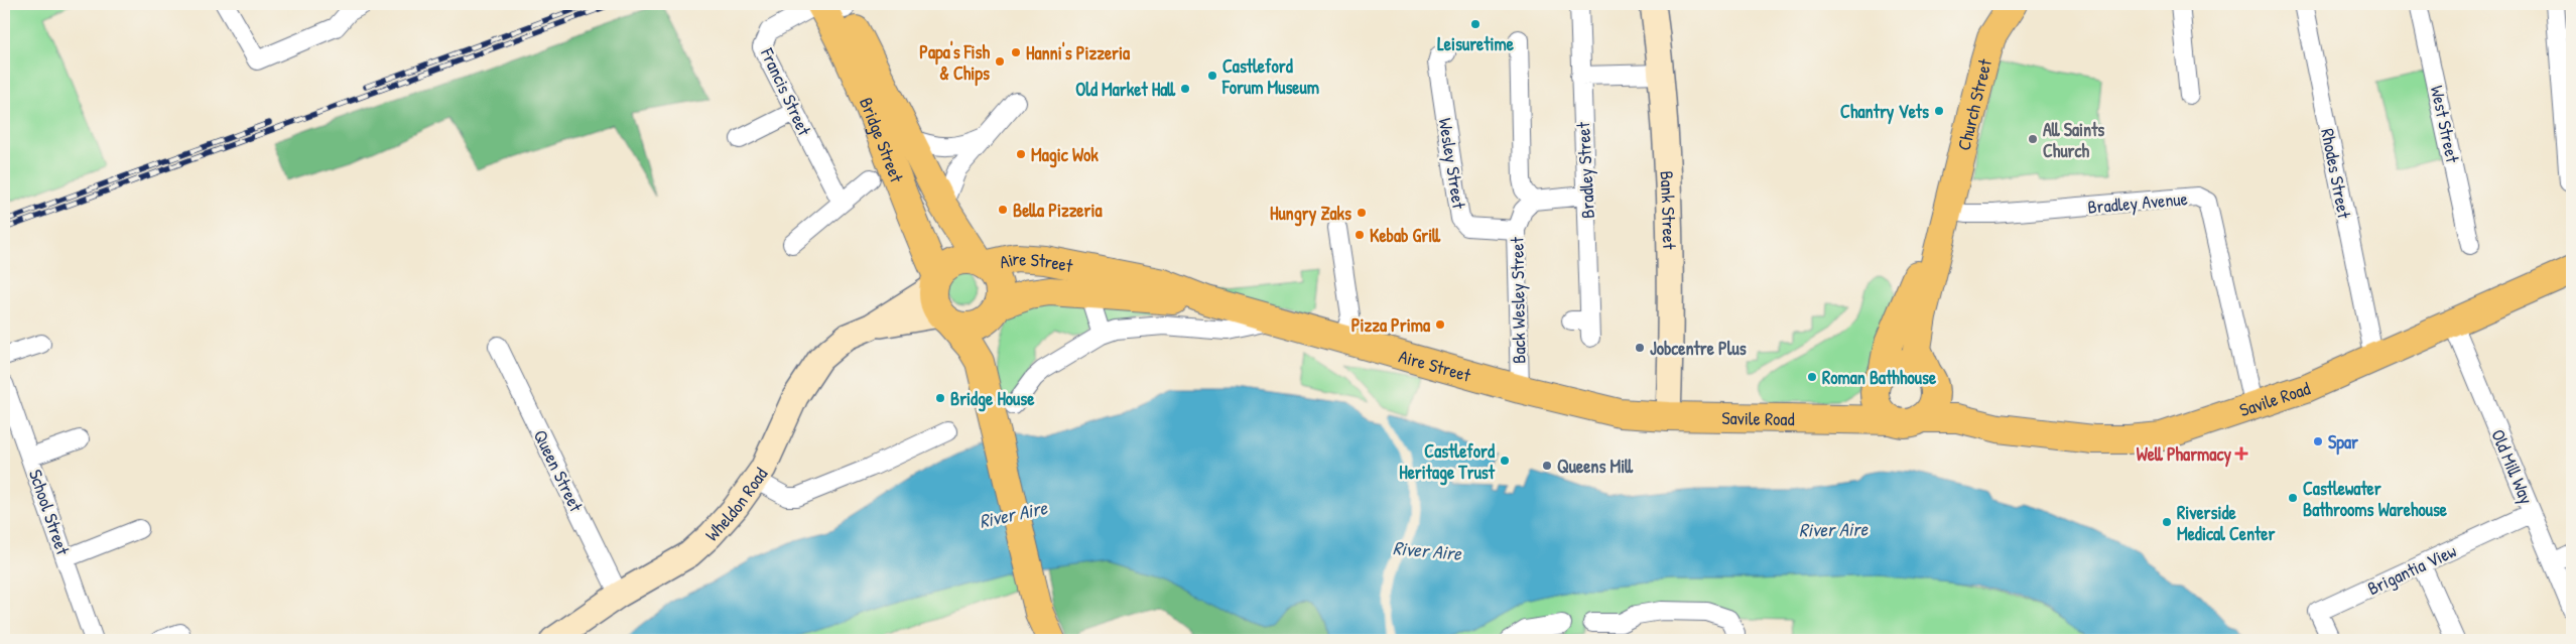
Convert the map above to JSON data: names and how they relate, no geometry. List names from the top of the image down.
{
  "streets": {
    "main road": [
      "Church Street",
      "Bridge Street",
      "Aire Street",
      "Savile Road"
    ],
    "street": [
      "Francis Street",
      "West Street",
      "Wesley Street",
      "Bradley Street",
      "Rhodes Street",
      "Bradley Avenue",
      "Bank Street",
      "Back Wesley Street",
      "Old Mill Way",
      "Queen Street",
      "Wheldon Road",
      "School Street",
      "Brigantia View"
    ]
  },
  "crossings": [
    ["Francis Street", "Bridge Street"],
    ["Church Street", "Bradley Avenue"],
    ["Church Street", "Savile Road"],
    ["Bridge Street", "Aire Street"],
    ["Bridge Street", "Wheldon Road"],
    ["Wesley Street", "Back Wesley Street"],
    ["Bradley Avenue", "Savile Road"],
    ["Bank Street", "Aire Street"],
    ["Bank Street", "Savile Road"],
    ["Aire Street", "Back Wesley Street"],
    ["Aire Street", "Savile Road"],
    ["Aire Street", "Wheldon Road"],
    ["Savile Road", "Old Mill Way"],
    ["Old Mill Way", "Brigantia View"],
    ["Queen Street", "Wheldon Road"]
  ],
  "water": ["River Aire"],
  "places": {
    "other": [
      "Leisuretime",
      "Hanni's Pizzeria",
      "Papa's Fish & Chips",
      "Castleford Forum Museum",
      "Old Market Hall",
      "Chantry Vets",
      "All Saints Church",
      "Magic Wok",
      "Bella Pizzeria",
      "Hungry Zaks",
      "Kebab Grill",
      "Pizza Prima",
      "Jobcentre Plus",
      "Roman Bathhouse",
      "Bridge House",
      "Spar",
      "Castleford Heritage Trust",
      "Queens Mill",
      "Castlewater Bathrooms Warehouse",
      "Riverside Medical Center"
    ],
    "health": ["Well Pharmacy"]
  }
}
